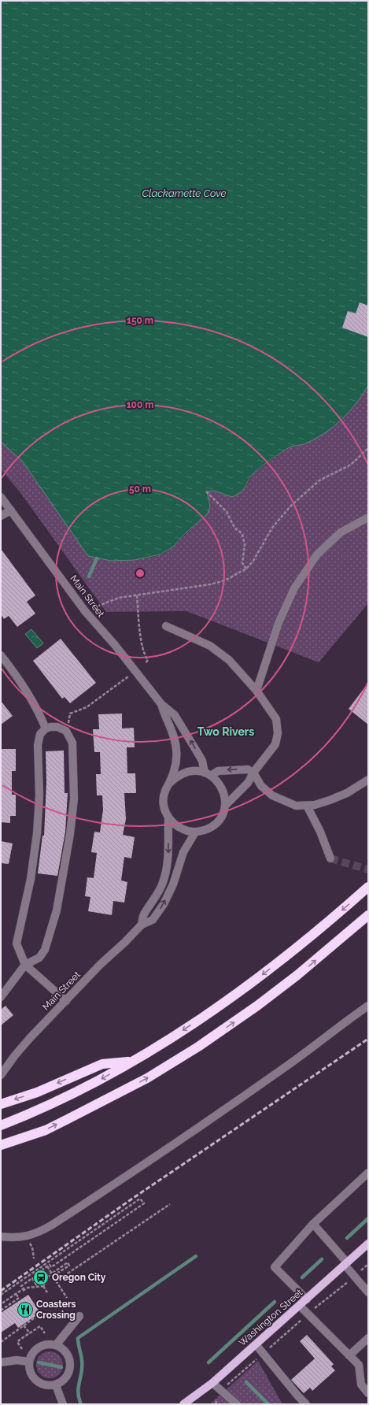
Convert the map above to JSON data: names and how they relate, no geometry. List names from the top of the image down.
{
  "streets": {
    "main road": ["Washington Street"],
    "street": ["Main Street"]
  },
  "districts": ["Two Rivers"],
  "water": ["Clackamette Cove"],
  "places": {
    "station": ["Oregon City"],
    "restaurant": ["Coasters Crossing"]
  },
  "rings": ["150 m", "100 m", "50 m"]
}
